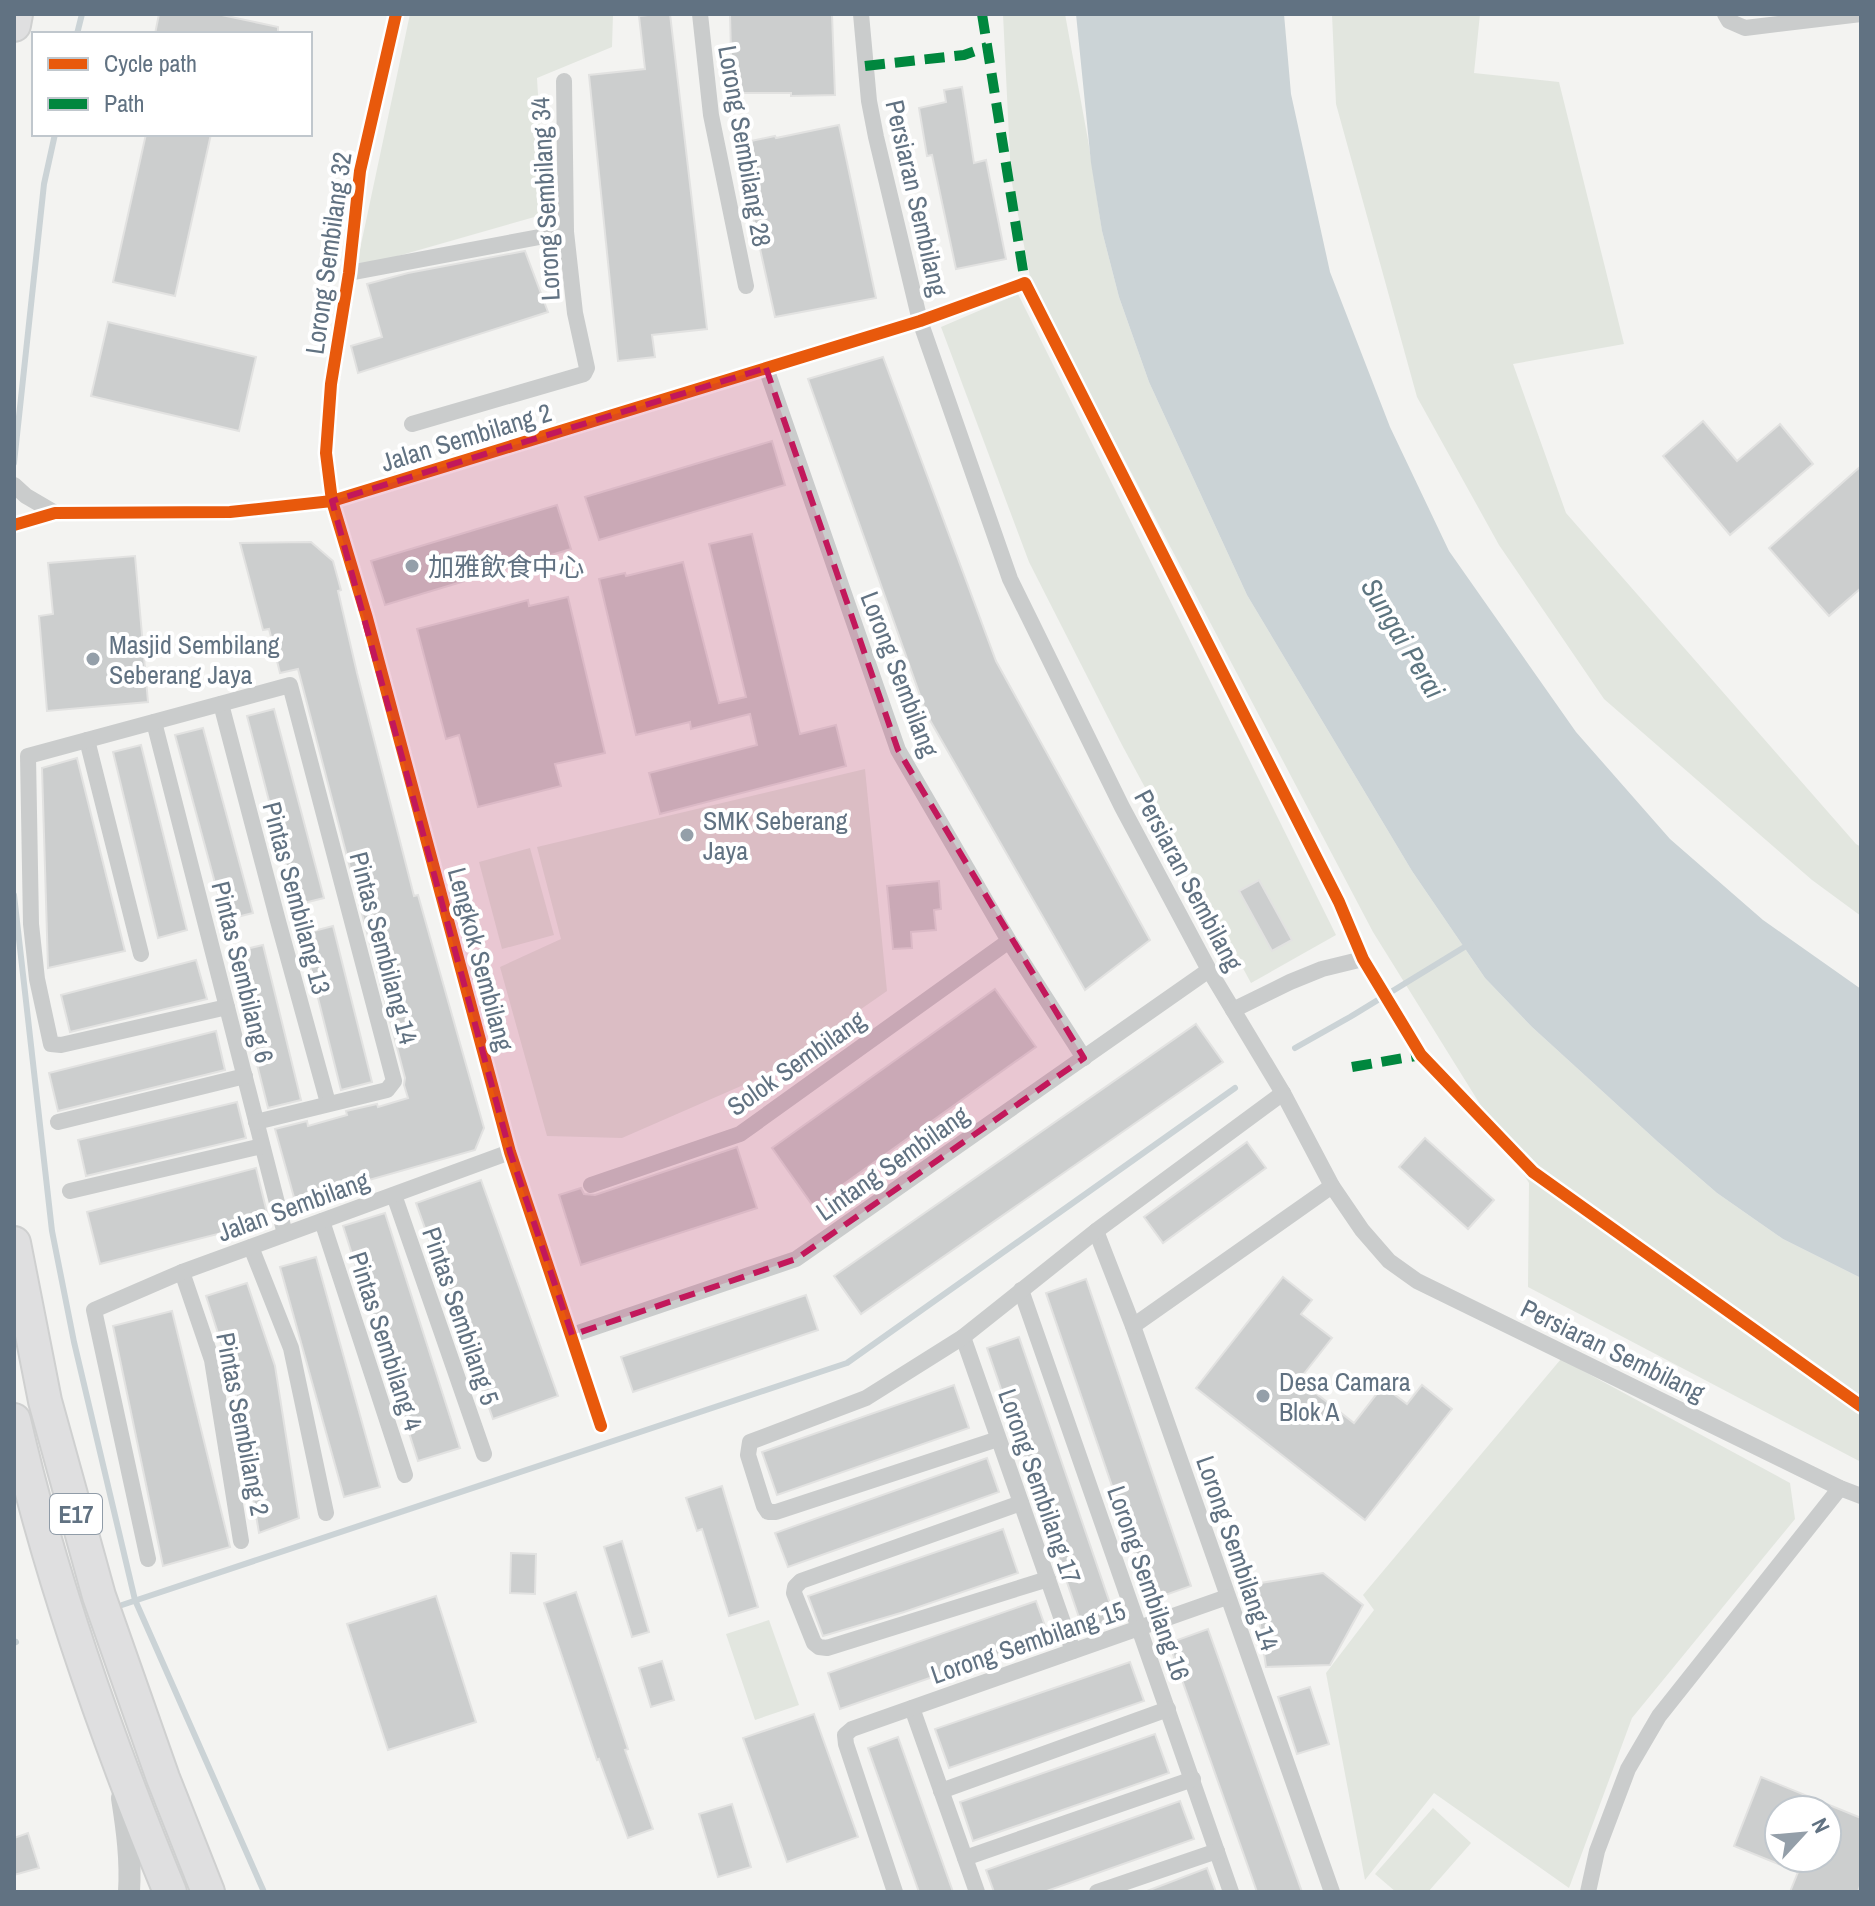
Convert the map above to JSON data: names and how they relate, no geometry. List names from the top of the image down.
{
  "streets": {
    "highway": ["E17"],
    "street": [
      "Lorong Sembilang 28",
      "Persiaran Sembilang",
      "Lorong Sembilang 34",
      "Lorong Sembilang 32",
      "Jalan Sembilang 2",
      "Lorong Sembilang",
      "Pintas Sembilang 13",
      "Pintas Sembilang 14",
      "Lengkok Sembilang",
      "Pintas Sembilang 6",
      "Solok Sembilang",
      "Lintang Sembilang",
      "Jalan Sembilang",
      "Pintas Sembilang 5",
      "Pintas Sembilang 4",
      "Pintas Sembilang 2",
      "Lorong Sembilang 17",
      "Lorong Sembilang 14",
      "Lorong Sembilang 16",
      "Lorong Sembilang 15"
    ]
  },
  "crossings": [
    ["Persiaran Sembilang", "Jalan Sembilang 2"],
    ["Persiaran Sembilang", "Lintang Sembilang"],
    ["Lorong Sembilang 32", "Jalan Sembilang 2"],
    ["Lorong Sembilang 32", "Lengkok Sembilang"],
    ["Jalan Sembilang 2", "Lorong Sembilang"],
    ["Jalan Sembilang 2", "Lengkok Sembilang"],
    ["Lorong Sembilang", "Solok Sembilang"],
    ["Lorong Sembilang", "Lintang Sembilang"],
    ["Pintas Sembilang 13", "Pintas Sembilang 14"],
    ["Pintas Sembilang 14", "Pintas Sembilang 6"],
    ["Lengkok Sembilang", "Lintang Sembilang"],
    ["Lengkok Sembilang", "Jalan Sembilang"],
    ["Pintas Sembilang 6", "Jalan Sembilang"],
    ["Jalan Sembilang", "Pintas Sembilang 5"],
    ["Jalan Sembilang", "Pintas Sembilang 4"],
    ["Jalan Sembilang", "Pintas Sembilang 2"],
    ["Lorong Sembilang 17", "Lorong Sembilang 15"],
    ["Lorong Sembilang 14", "Lorong Sembilang 15"],
    ["Lorong Sembilang 16", "Lorong Sembilang 15"]
  ],
  "water": ["Sungai Perai"],
  "places": [
    "加雅飲食中心",
    "Masjid Sembilang Seberang Jaya",
    "SMK Seberang Jaya",
    "Desa Camara Blok A"
  ],
  "legend": ["Cycle path", "Path"],
  "north": "top right"
}
